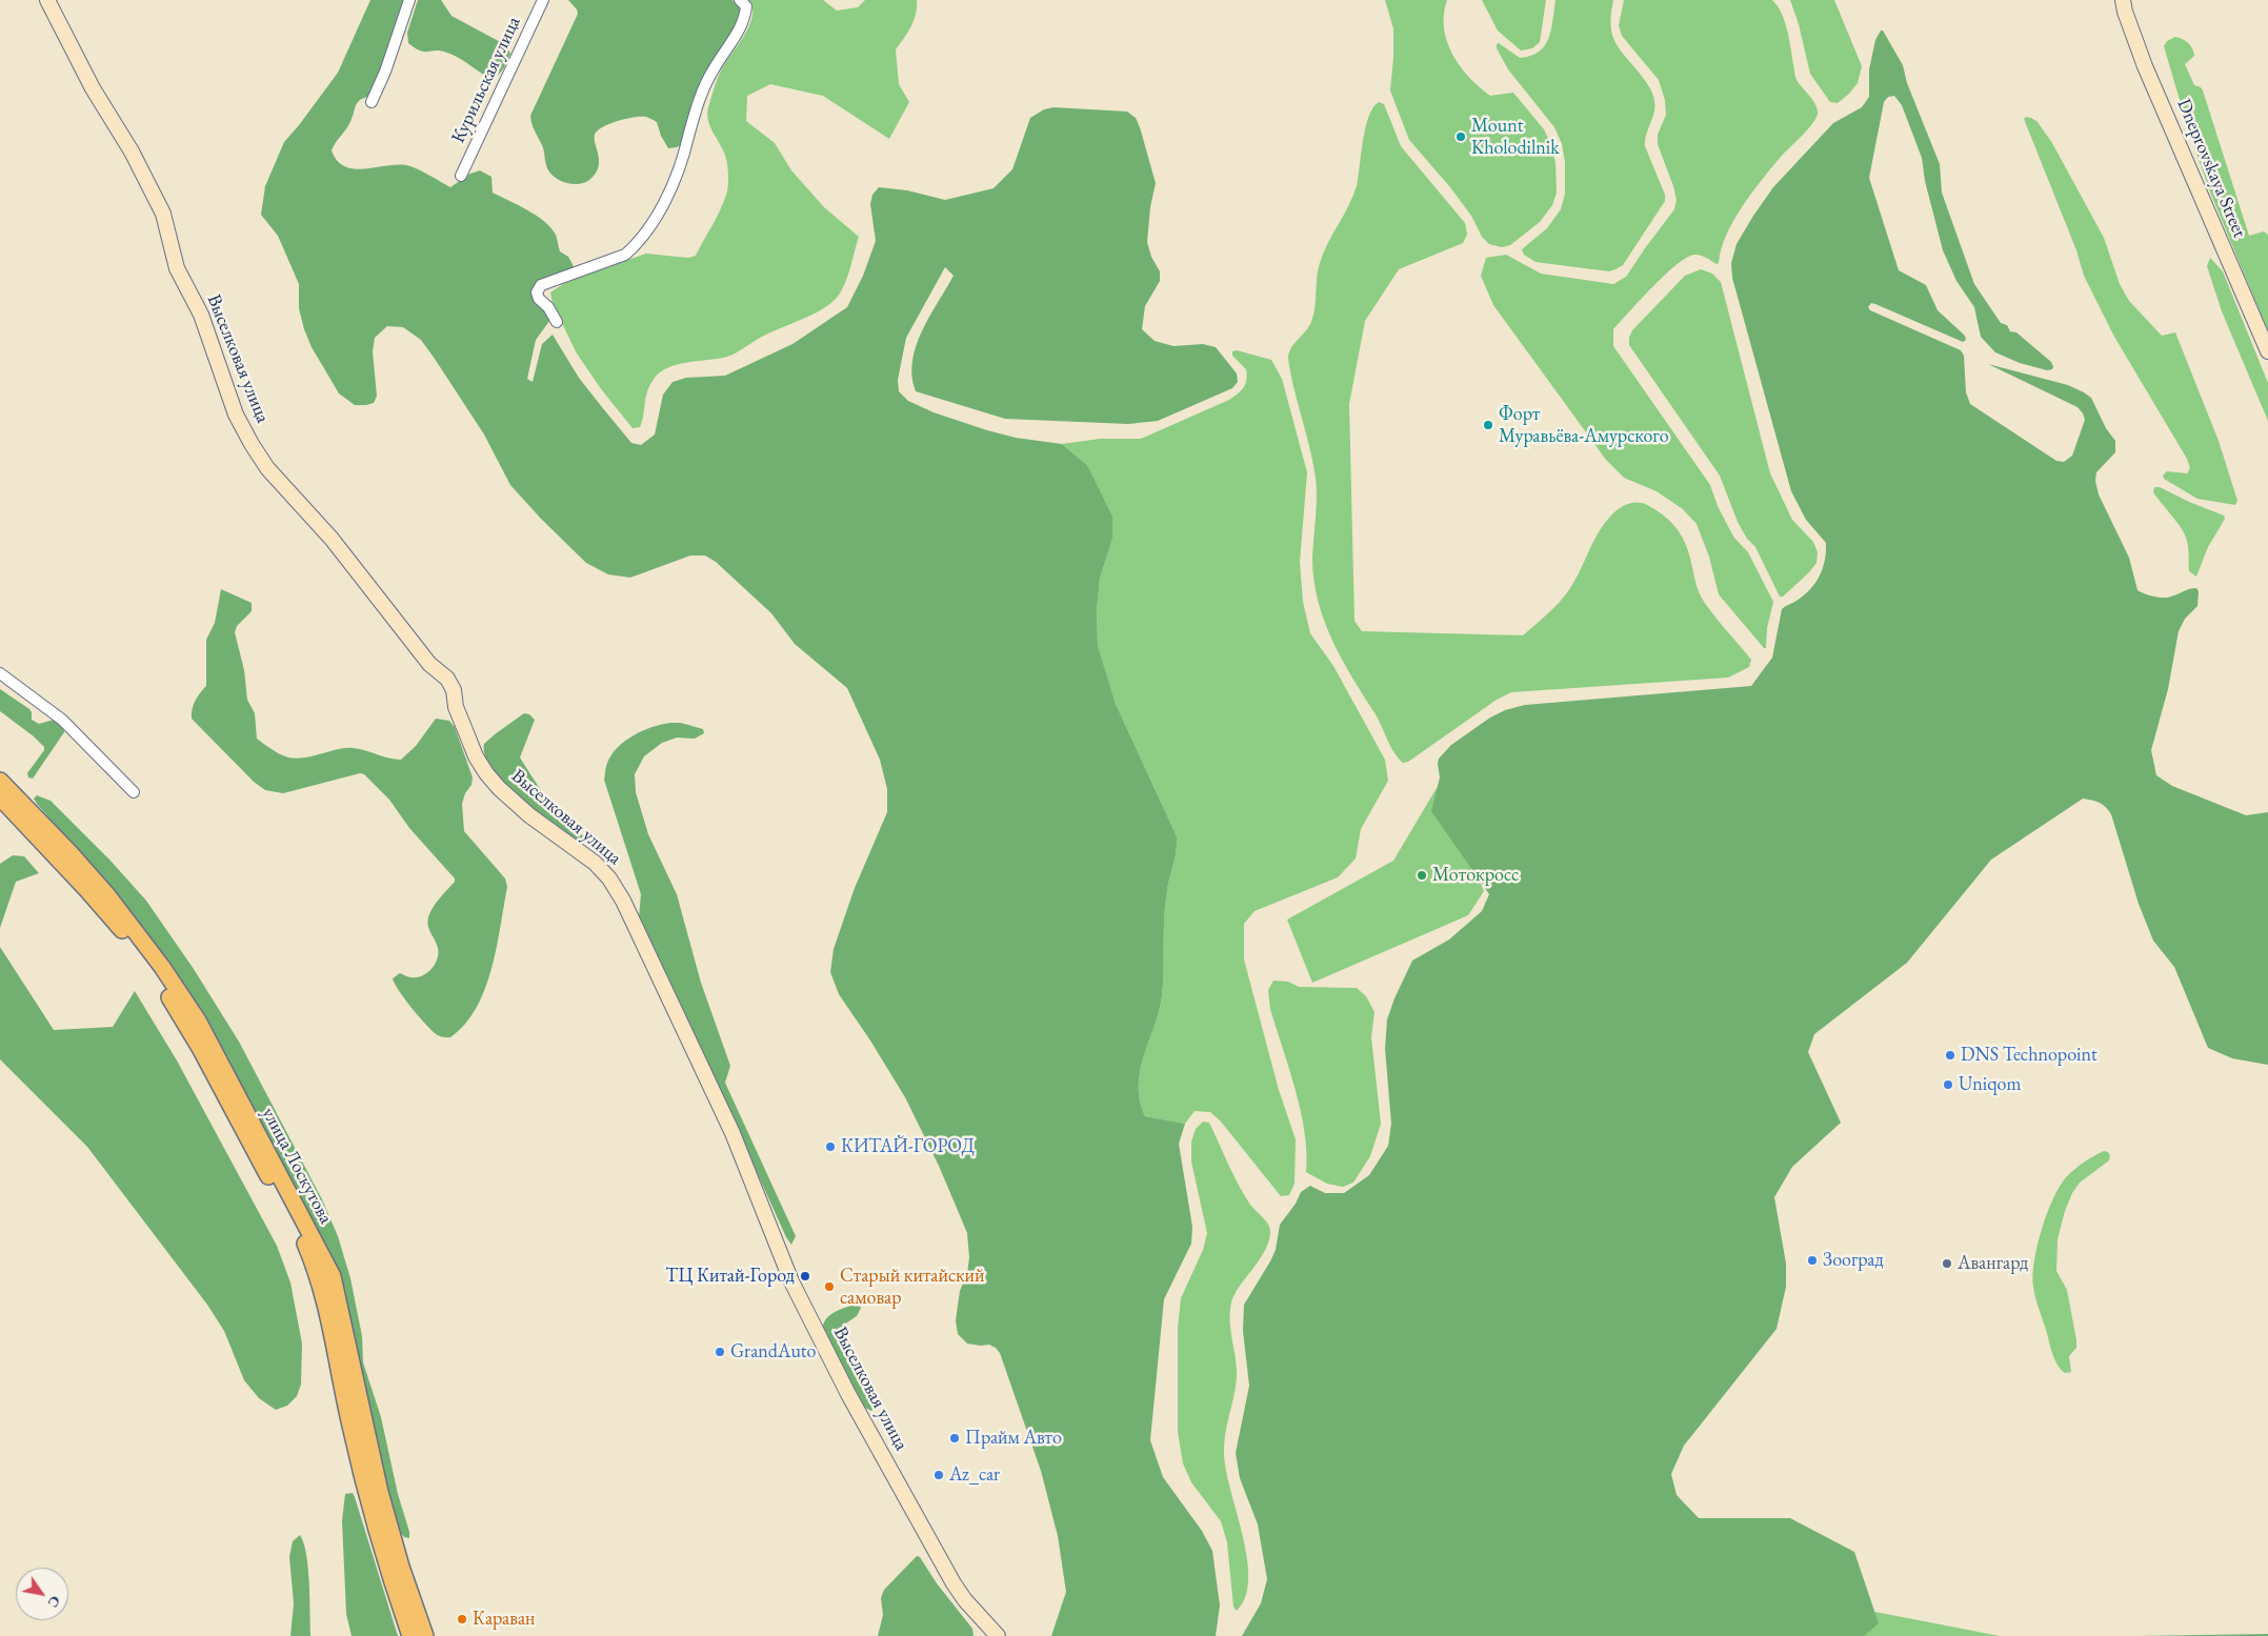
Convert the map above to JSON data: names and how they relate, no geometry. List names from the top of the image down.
{
  "streets": {
    "main road": ["улица Лоскутова"],
    "street": ["Курильская улица", "Dneprovskaya Street", "Выселковая улица"]
  },
  "places": [
    "Mount Kholodilnik",
    "Форт Муравьёва-Амурского",
    "Мотокросс",
    "DNS Technopoint",
    "Uniqom",
    "КИТАЙ-ГОРОД",
    "Зооград",
    "Авангард",
    "ТЦ Китай-Город",
    "Старый китайский самовар",
    "GrandAuto",
    "Прайм Авто",
    "Az_car",
    "Караван"
  ],
  "north": "bottom right"
}
